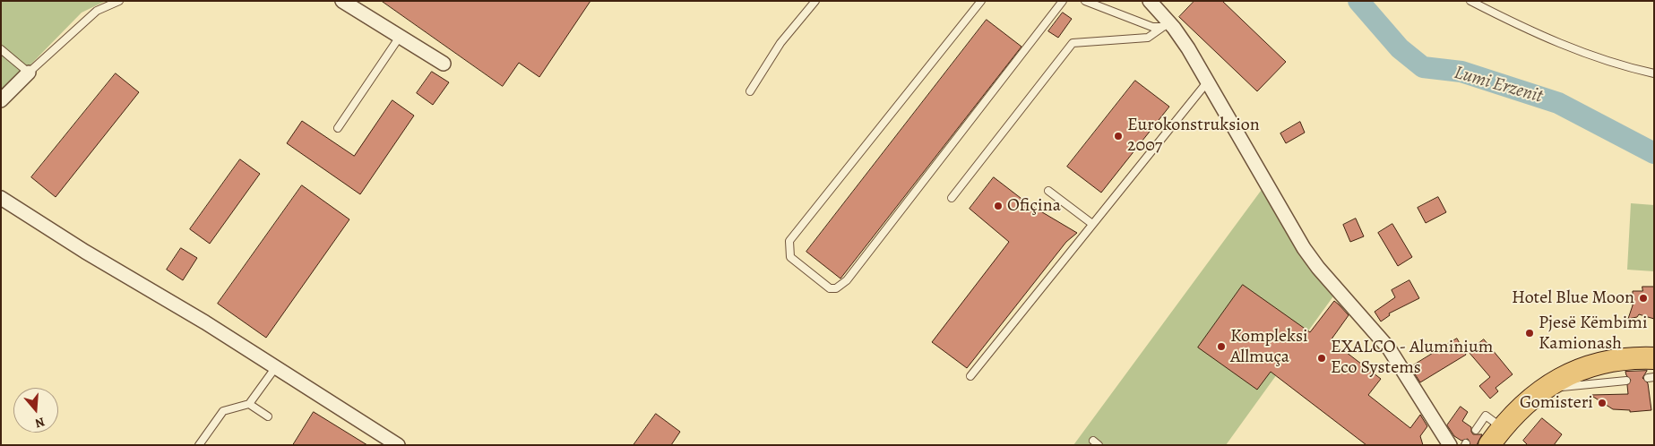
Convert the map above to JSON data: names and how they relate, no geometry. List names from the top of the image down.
{
  "water": ["Lumi Erzenit"],
  "places": [
    "Eurokonstruksion 2007",
    "Ofiçina",
    "Hotel Blue Moon",
    "Pjesë Këmbimi Kamionash",
    "Kompleksi Allmuça",
    "EXALCO - Aluminium Eco Systems",
    "Gomisteri"
  ],
  "north": "bottom"
}
